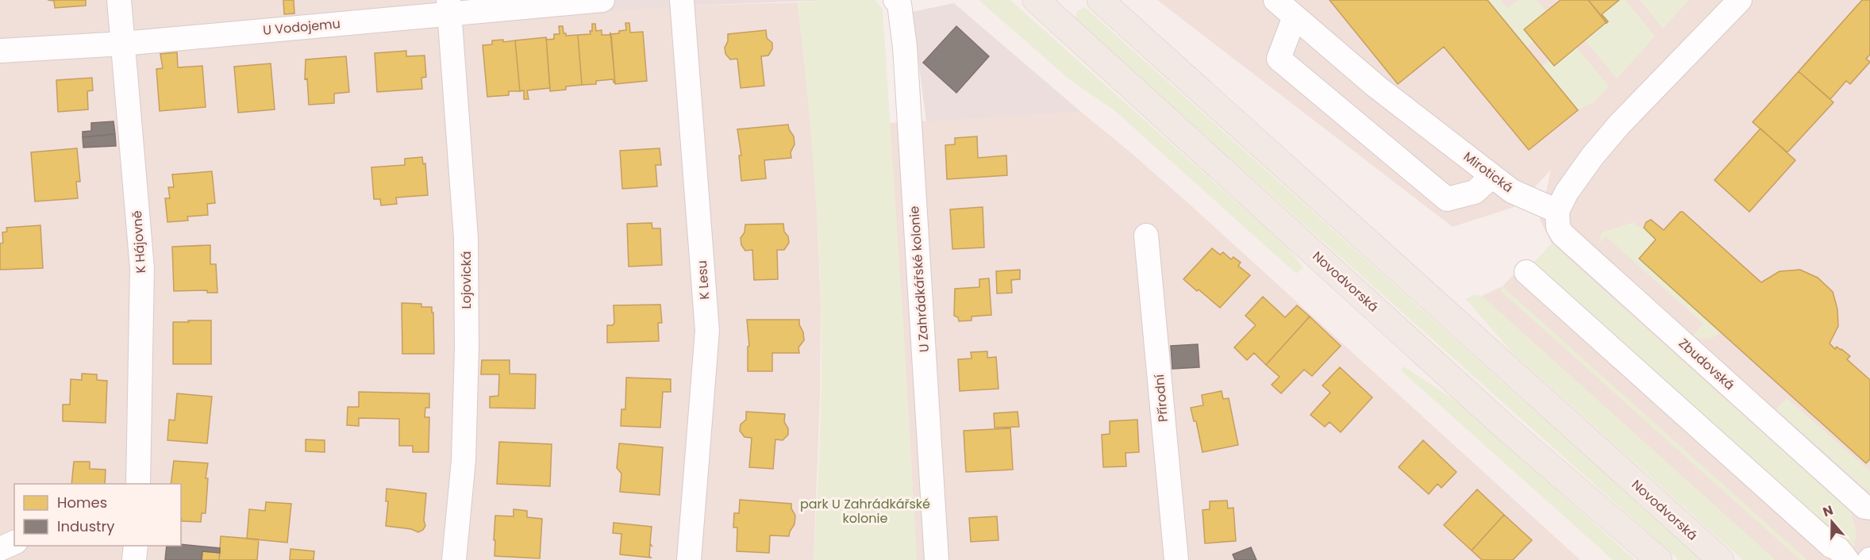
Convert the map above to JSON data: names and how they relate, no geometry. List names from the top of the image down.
{
  "streets": {
    "main road": ["Novodvorská"],
    "street": [
      "U Vodojemu",
      "Mirotická",
      "K Hájovně",
      "U Zahrádkářské kolonie",
      "Lojovická",
      "K Lesu",
      "Zbudovská",
      "Přírodní"
    ]
  },
  "crossings": [
    ["U Vodojemu", "K Hájovně"],
    ["U Vodojemu", "Lojovická"],
    ["Mirotická", "Zbudovská"]
  ],
  "parks": ["park U Zahrádkářské kolonie"],
  "legend": ["Homes", "Industry"],
  "north": "top"
}
